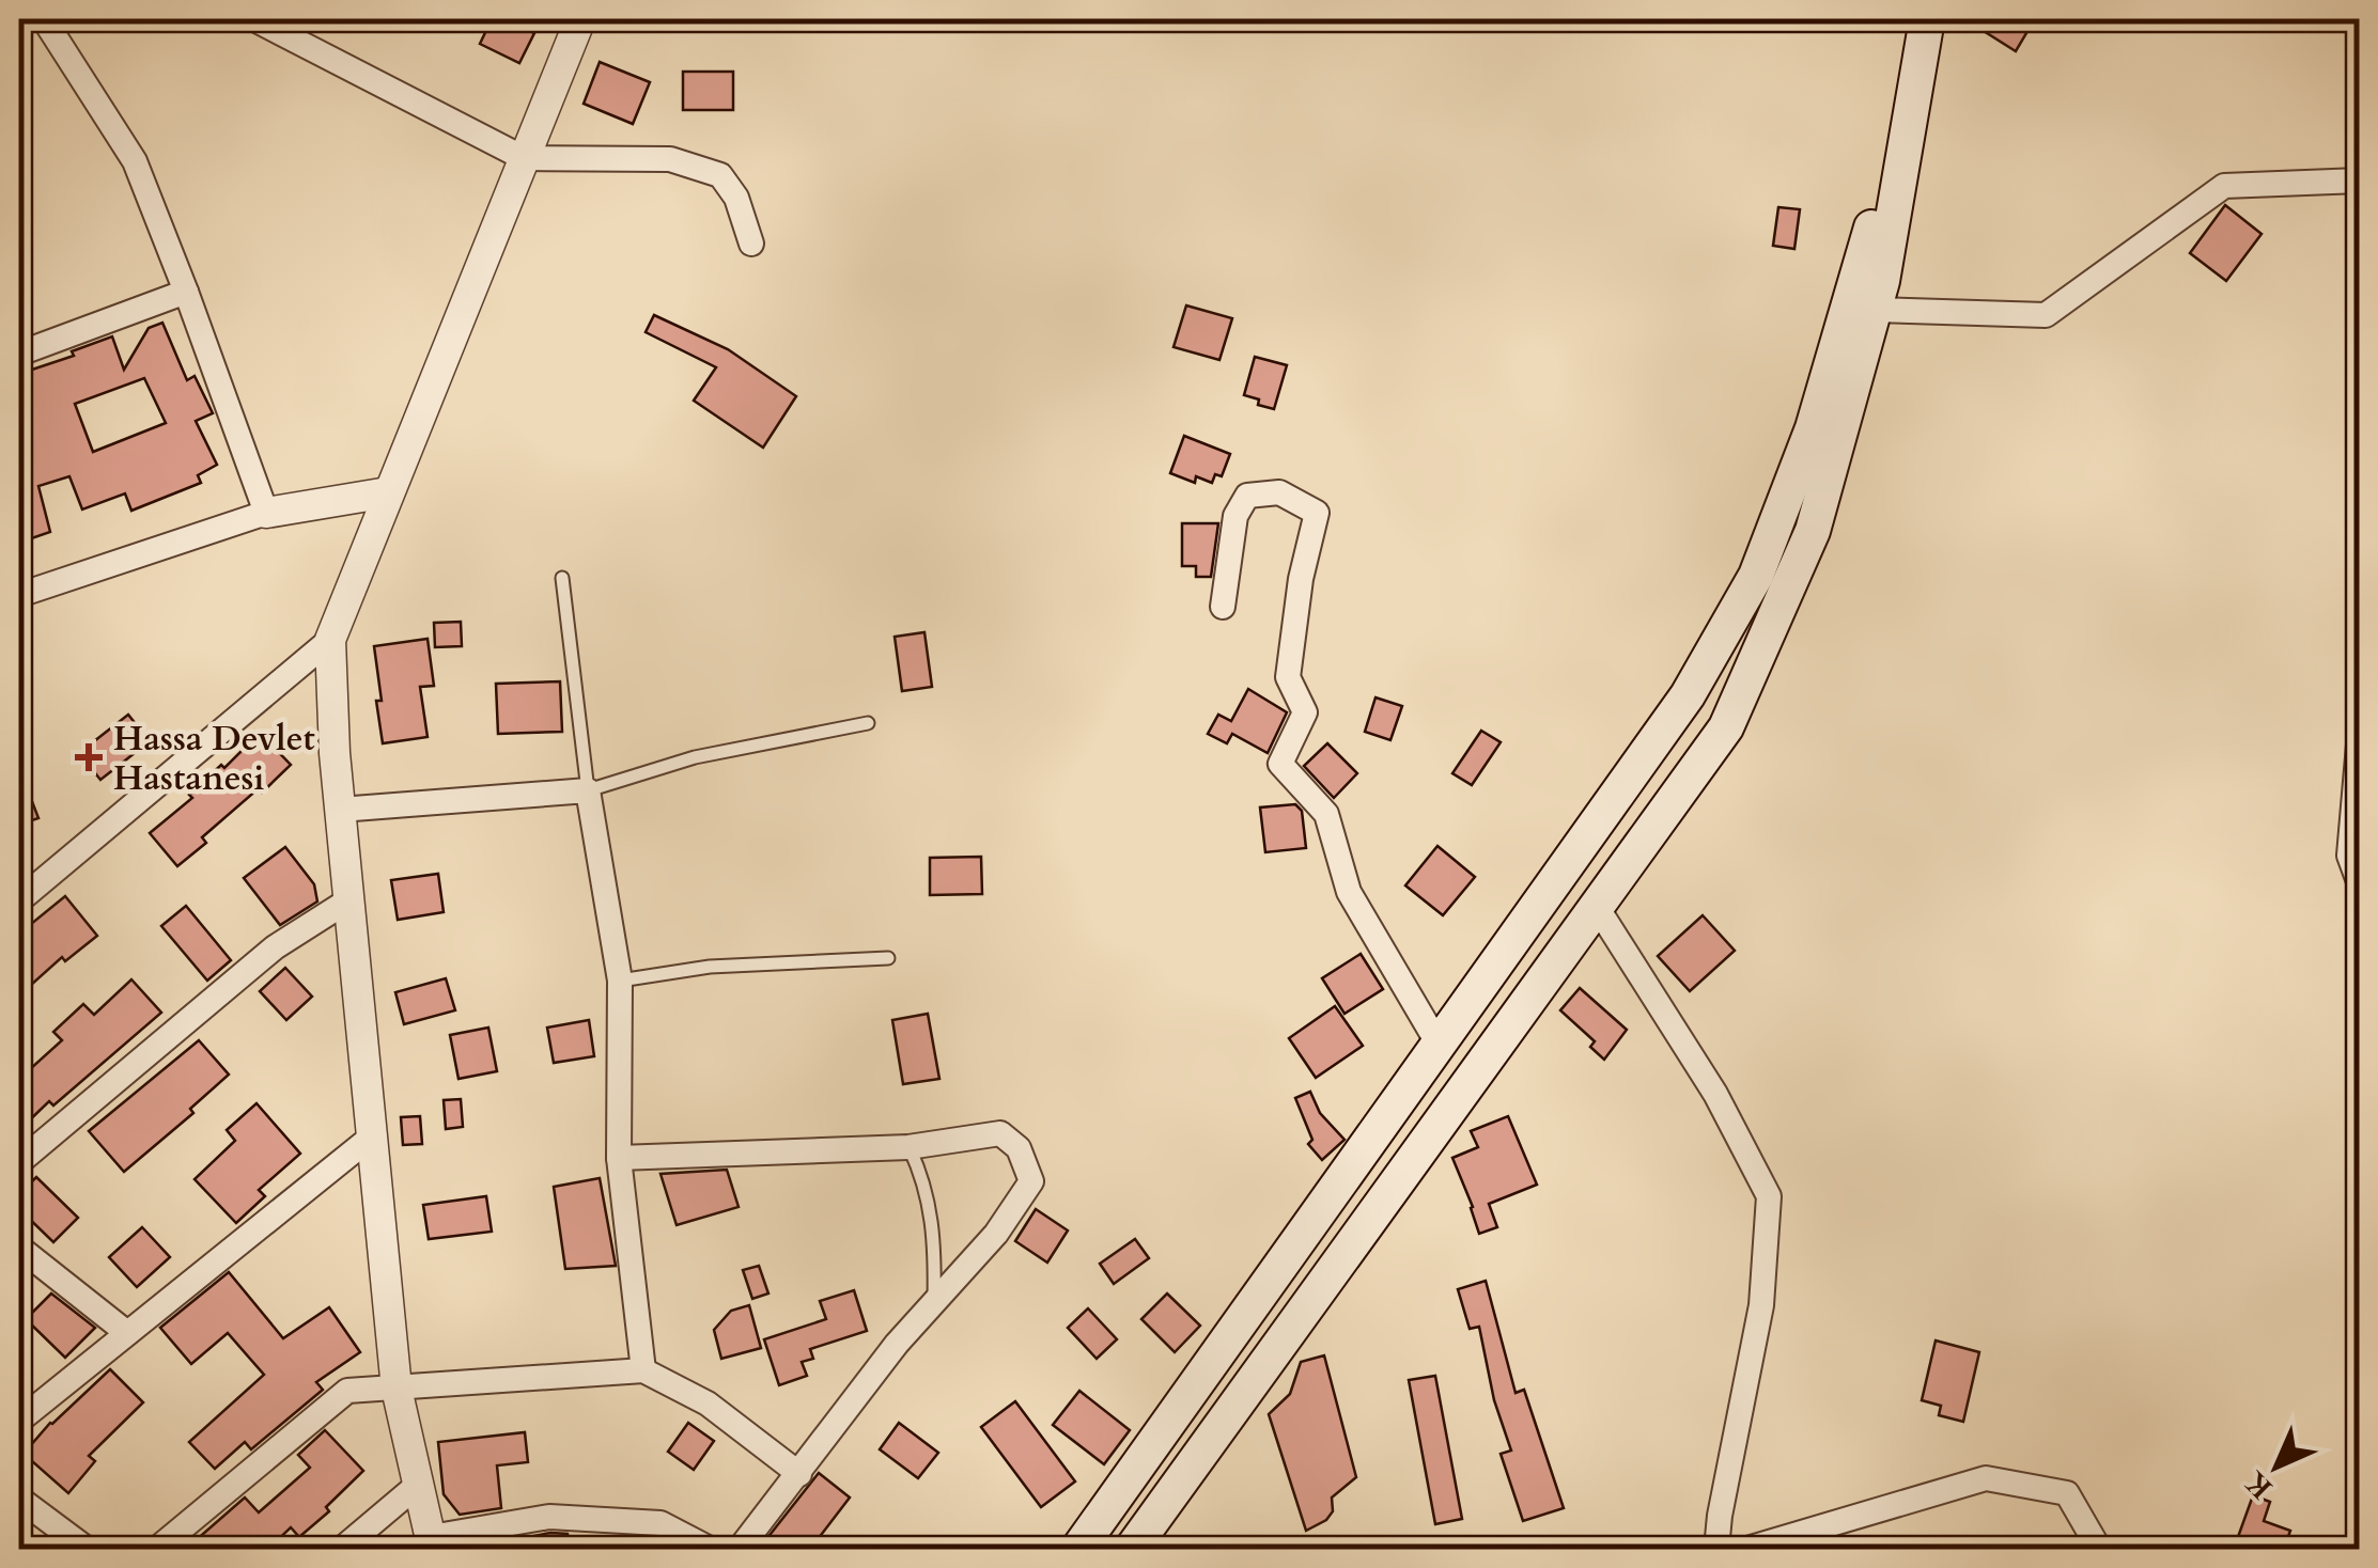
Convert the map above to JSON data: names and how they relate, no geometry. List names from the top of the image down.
{
  "places": {
    "health": ["Hassa Devlet Hastanesi"]
  },
  "north": "bottom left"
}
